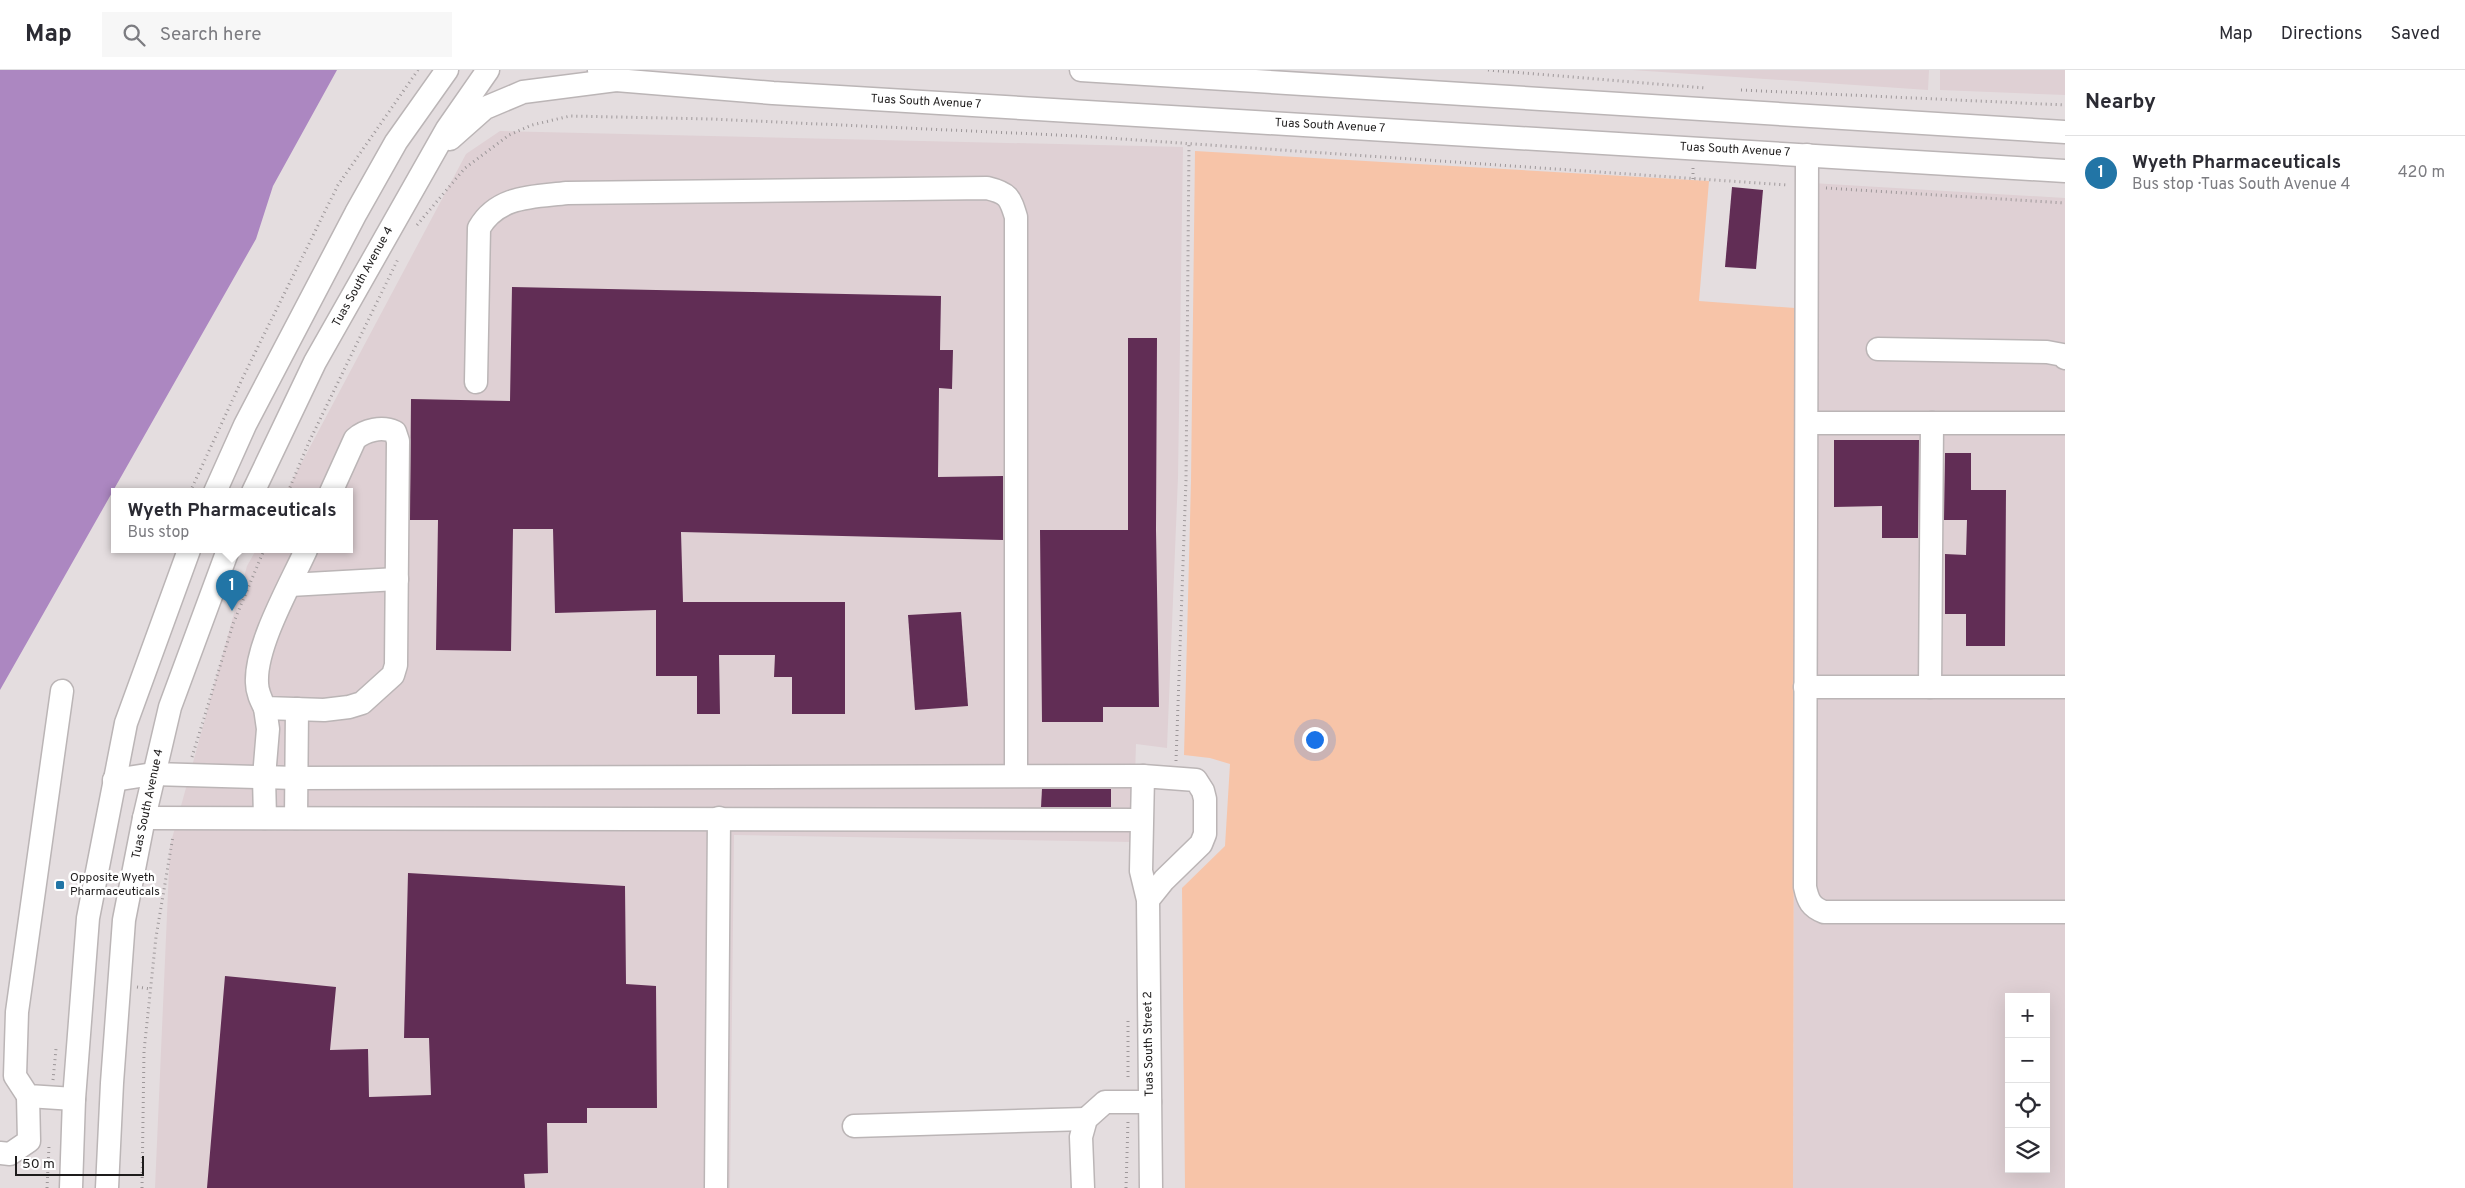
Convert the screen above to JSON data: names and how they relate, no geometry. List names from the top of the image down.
{
  "streets": {
    "street": ["Tuas South Avenue 7", "Tuas South Avenue 4", "Tuas South Street 2"]
  },
  "crossings": [
    ["Tuas South Avenue 7", "Tuas South Avenue 4"]
  ],
  "places": {
    "transit": ["Opposite Wyeth Pharmaceuticals"]
  },
  "scale_bar": "50 m",
  "page": {
    "header": "Map",
    "search": "Search here",
    "nav": ["Map", "Directions", "Saved"],
    "heading": "Nearby",
    "list": [
      {
        "mark": "1",
        "name": "Wyeth Pharmaceuticals",
        "note": "Bus stop · Tuas South Avenue 4",
        "value": "420 m"
      }
    ],
    "popup": ["Wyeth Pharmaceuticals", "Bus stop"],
    "pins": "1",
    "map_buttons": ["+", "−"],
    "scale": "50 m"
  }
}
